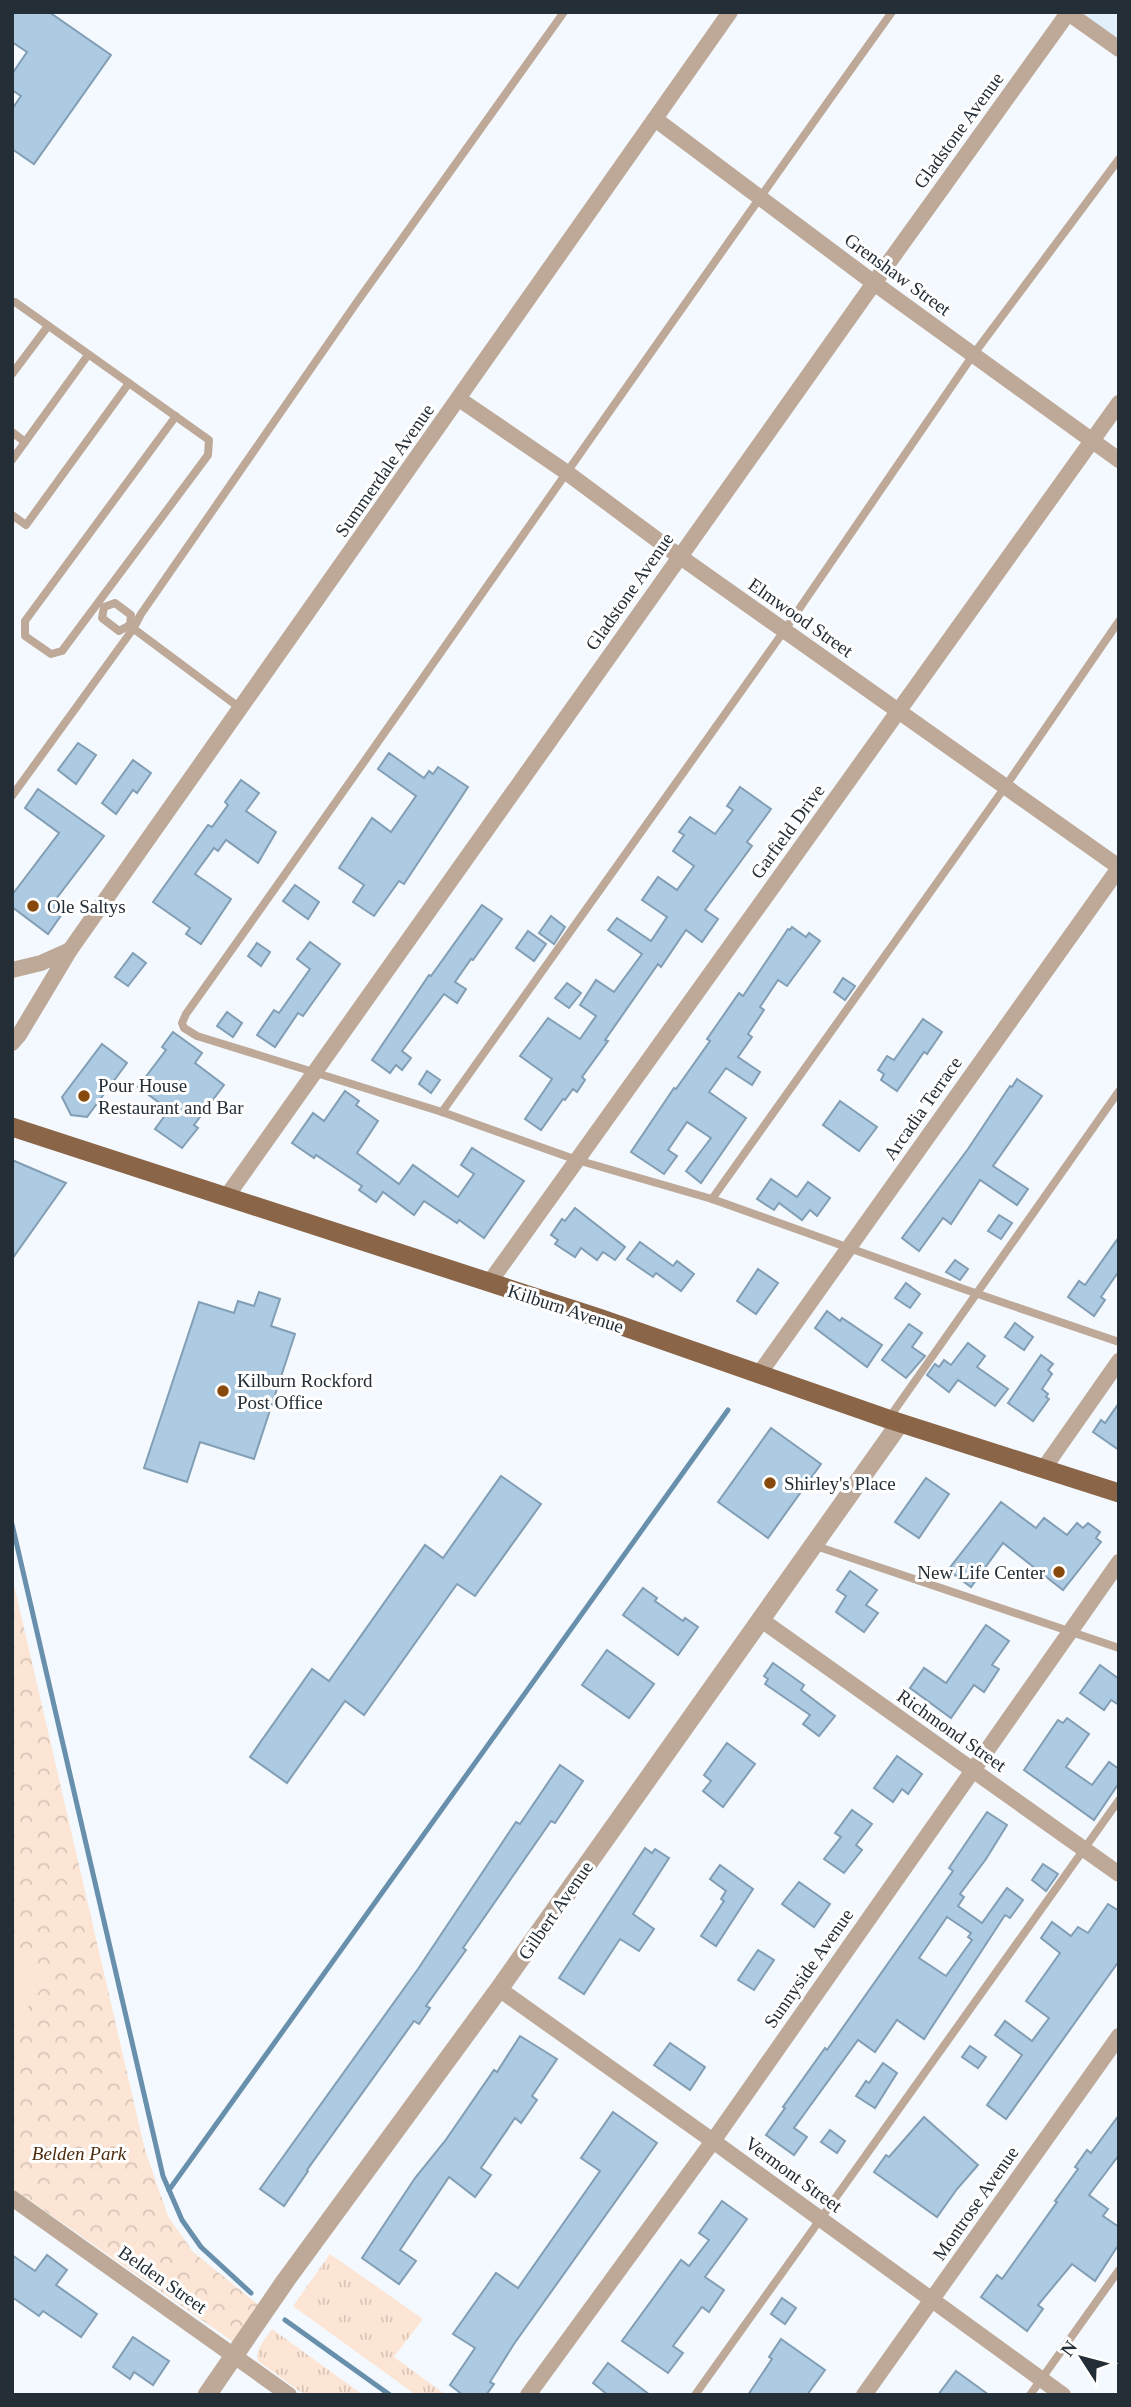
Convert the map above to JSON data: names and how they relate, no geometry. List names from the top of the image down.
{
  "streets": {
    "main road": ["Kilburn Avenue"],
    "street": [
      "Gladstone Avenue",
      "Grenshaw Street",
      "Summerdale Avenue",
      "Elmwood Street",
      "Garfield Drive",
      "Arcadia Terrace",
      "Richmond Street",
      "Gilbert Avenue",
      "Sunnyside Avenue",
      "Vermont Street",
      "Montrose Avenue",
      "Belden Street"
    ]
  },
  "crossings": [
    ["Gladstone Avenue", "Grenshaw Street"],
    ["Gladstone Avenue", "Elmwood Street"],
    ["Gladstone Avenue", "Kilburn Avenue"],
    ["Grenshaw Street", "Summerdale Avenue"],
    ["Grenshaw Street", "Garfield Drive"],
    ["Summerdale Avenue", "Elmwood Street"],
    ["Elmwood Street", "Garfield Drive"],
    ["Elmwood Street", "Arcadia Terrace"],
    ["Garfield Drive", "Kilburn Avenue"],
    ["Arcadia Terrace", "Kilburn Avenue"],
    ["Kilburn Avenue", "Gilbert Avenue"],
    ["Richmond Street", "Gilbert Avenue"],
    ["Richmond Street", "Sunnyside Avenue"],
    ["Gilbert Avenue", "Vermont Street"],
    ["Gilbert Avenue", "Belden Street"],
    ["Sunnyside Avenue", "Vermont Street"],
    ["Vermont Street", "Montrose Avenue"]
  ],
  "parks": ["Belden Park"],
  "places": [
    "Ole Saltys",
    "Pour House Restaurant and Bar",
    "Kilburn Rockford Post Office",
    "Shirley's Place",
    "New Life Center"
  ],
  "north": "top left"
}
